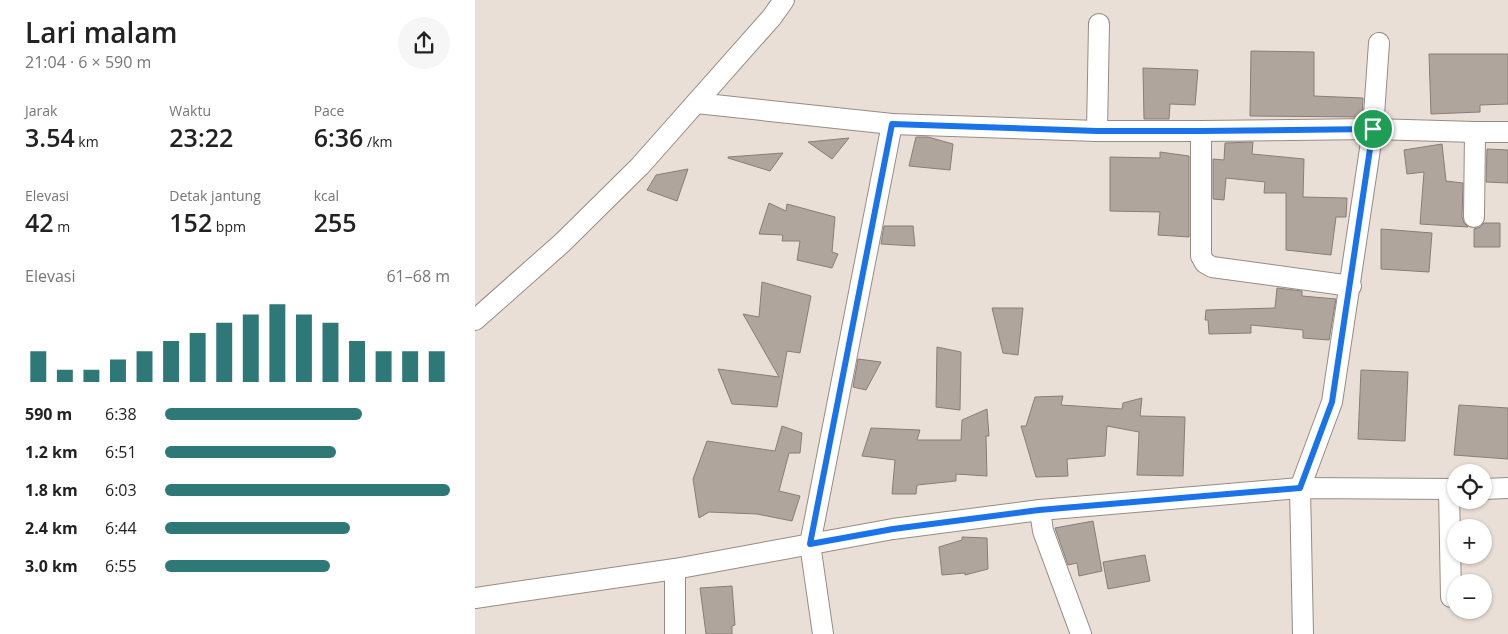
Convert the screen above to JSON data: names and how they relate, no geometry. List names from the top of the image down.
{
  "page": {
    "heading": ["Lari malam", "21:04 · 6 × 590 m"],
    "stats": [
      ["Jarak", "3.54 km"],
      ["Waktu", "23:22"],
      ["Pace", "6:36 /km"],
      ["Elevasi", "42 m"],
      ["Detak jantung", "152 bpm"],
      ["kcal", "255"]
    ],
    "chart": ["Elevasi", "61–68 m"],
    "list": [
      {
        "name": "590 m",
        "note": "6:38"
      },
      {
        "name": "1.2 km",
        "note": "6:51"
      },
      {
        "name": "1.8 km",
        "note": "6:03"
      },
      {
        "name": "2.4 km",
        "note": "6:44"
      },
      {
        "name": "3.0 km",
        "note": "6:55"
      }
    ],
    "map_buttons": ["+", "−"]
  }
}
